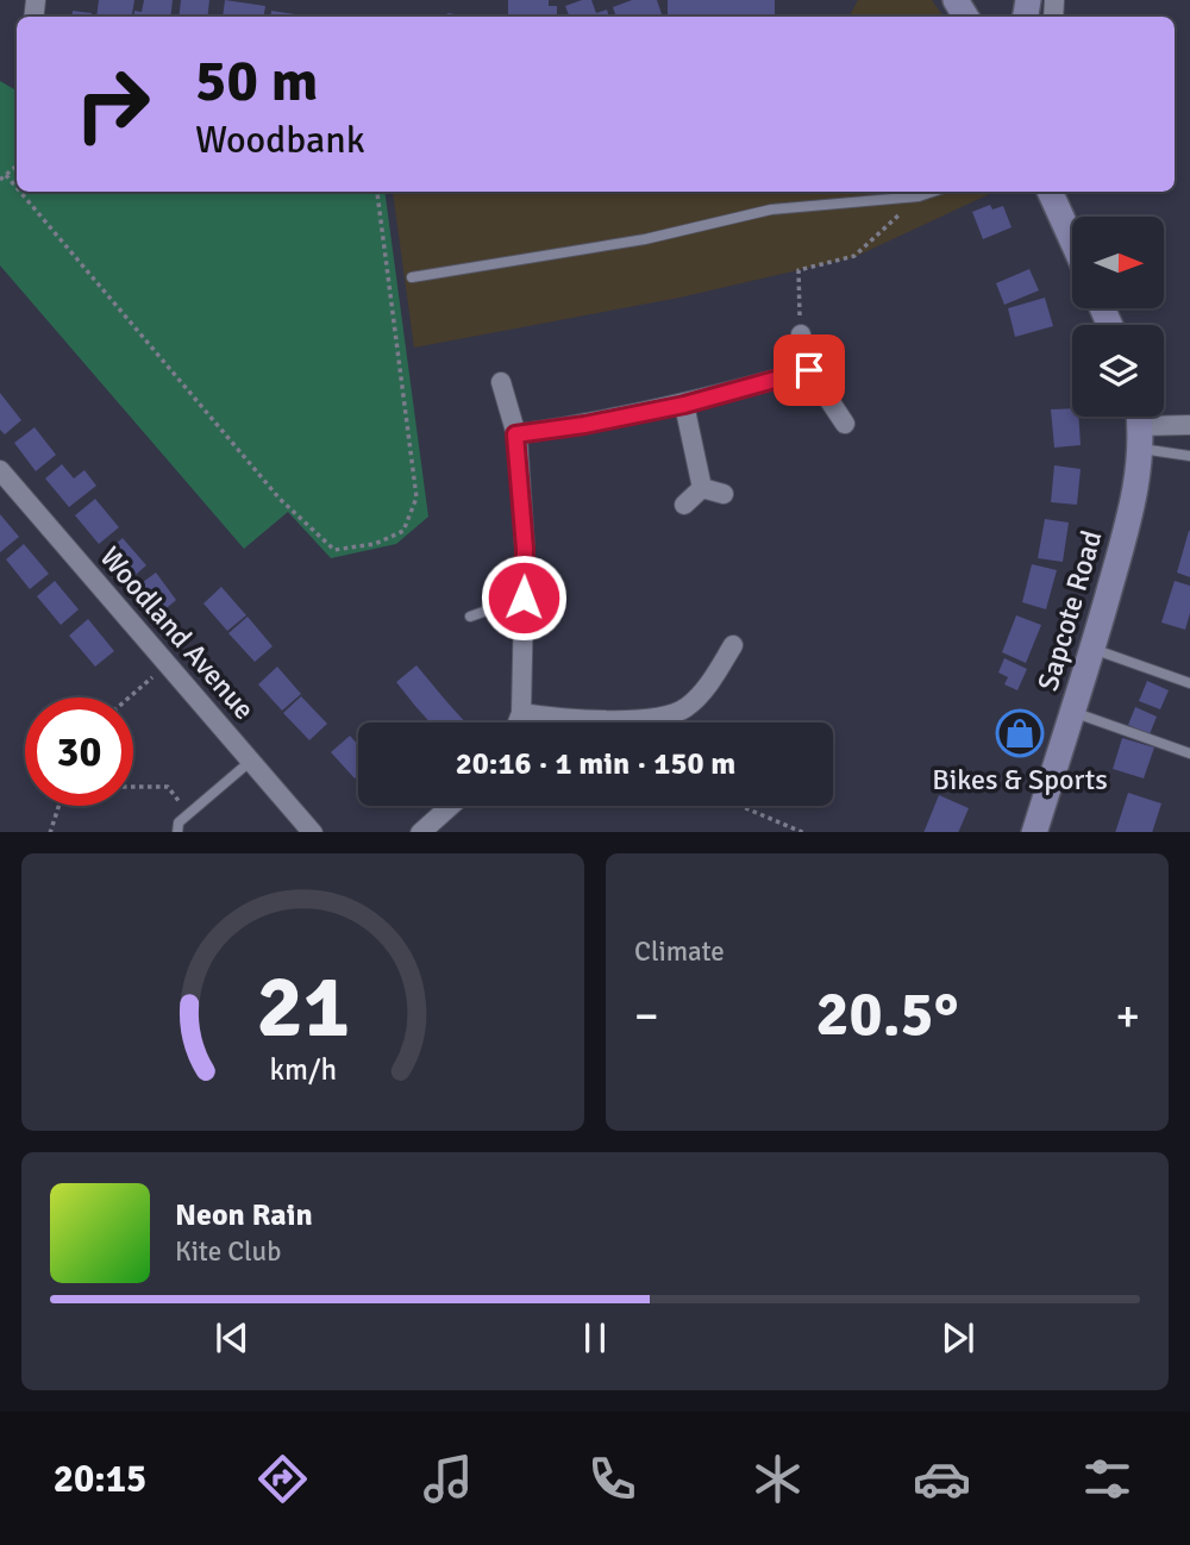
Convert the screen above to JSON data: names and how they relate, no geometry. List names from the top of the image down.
{
  "streets": {
    "main road": ["Sapcote Road"],
    "street": ["Woodland Avenue"]
  },
  "places": {
    "shop": ["Bikes & Sports"]
  },
  "north": "right",
  "page": {
    "turn": ["50 m", "Woodbank"],
    "limit": "30",
    "trip": "20:16 · 1 min · 150 m",
    "tile": "Climate",
    "heat": ["−", "20.5°", "+"],
    "song": ["Neon Rain", "Kite Club"],
    "tabs": "20:15",
    "gauge": ["21", "km/h"]
  }
}
